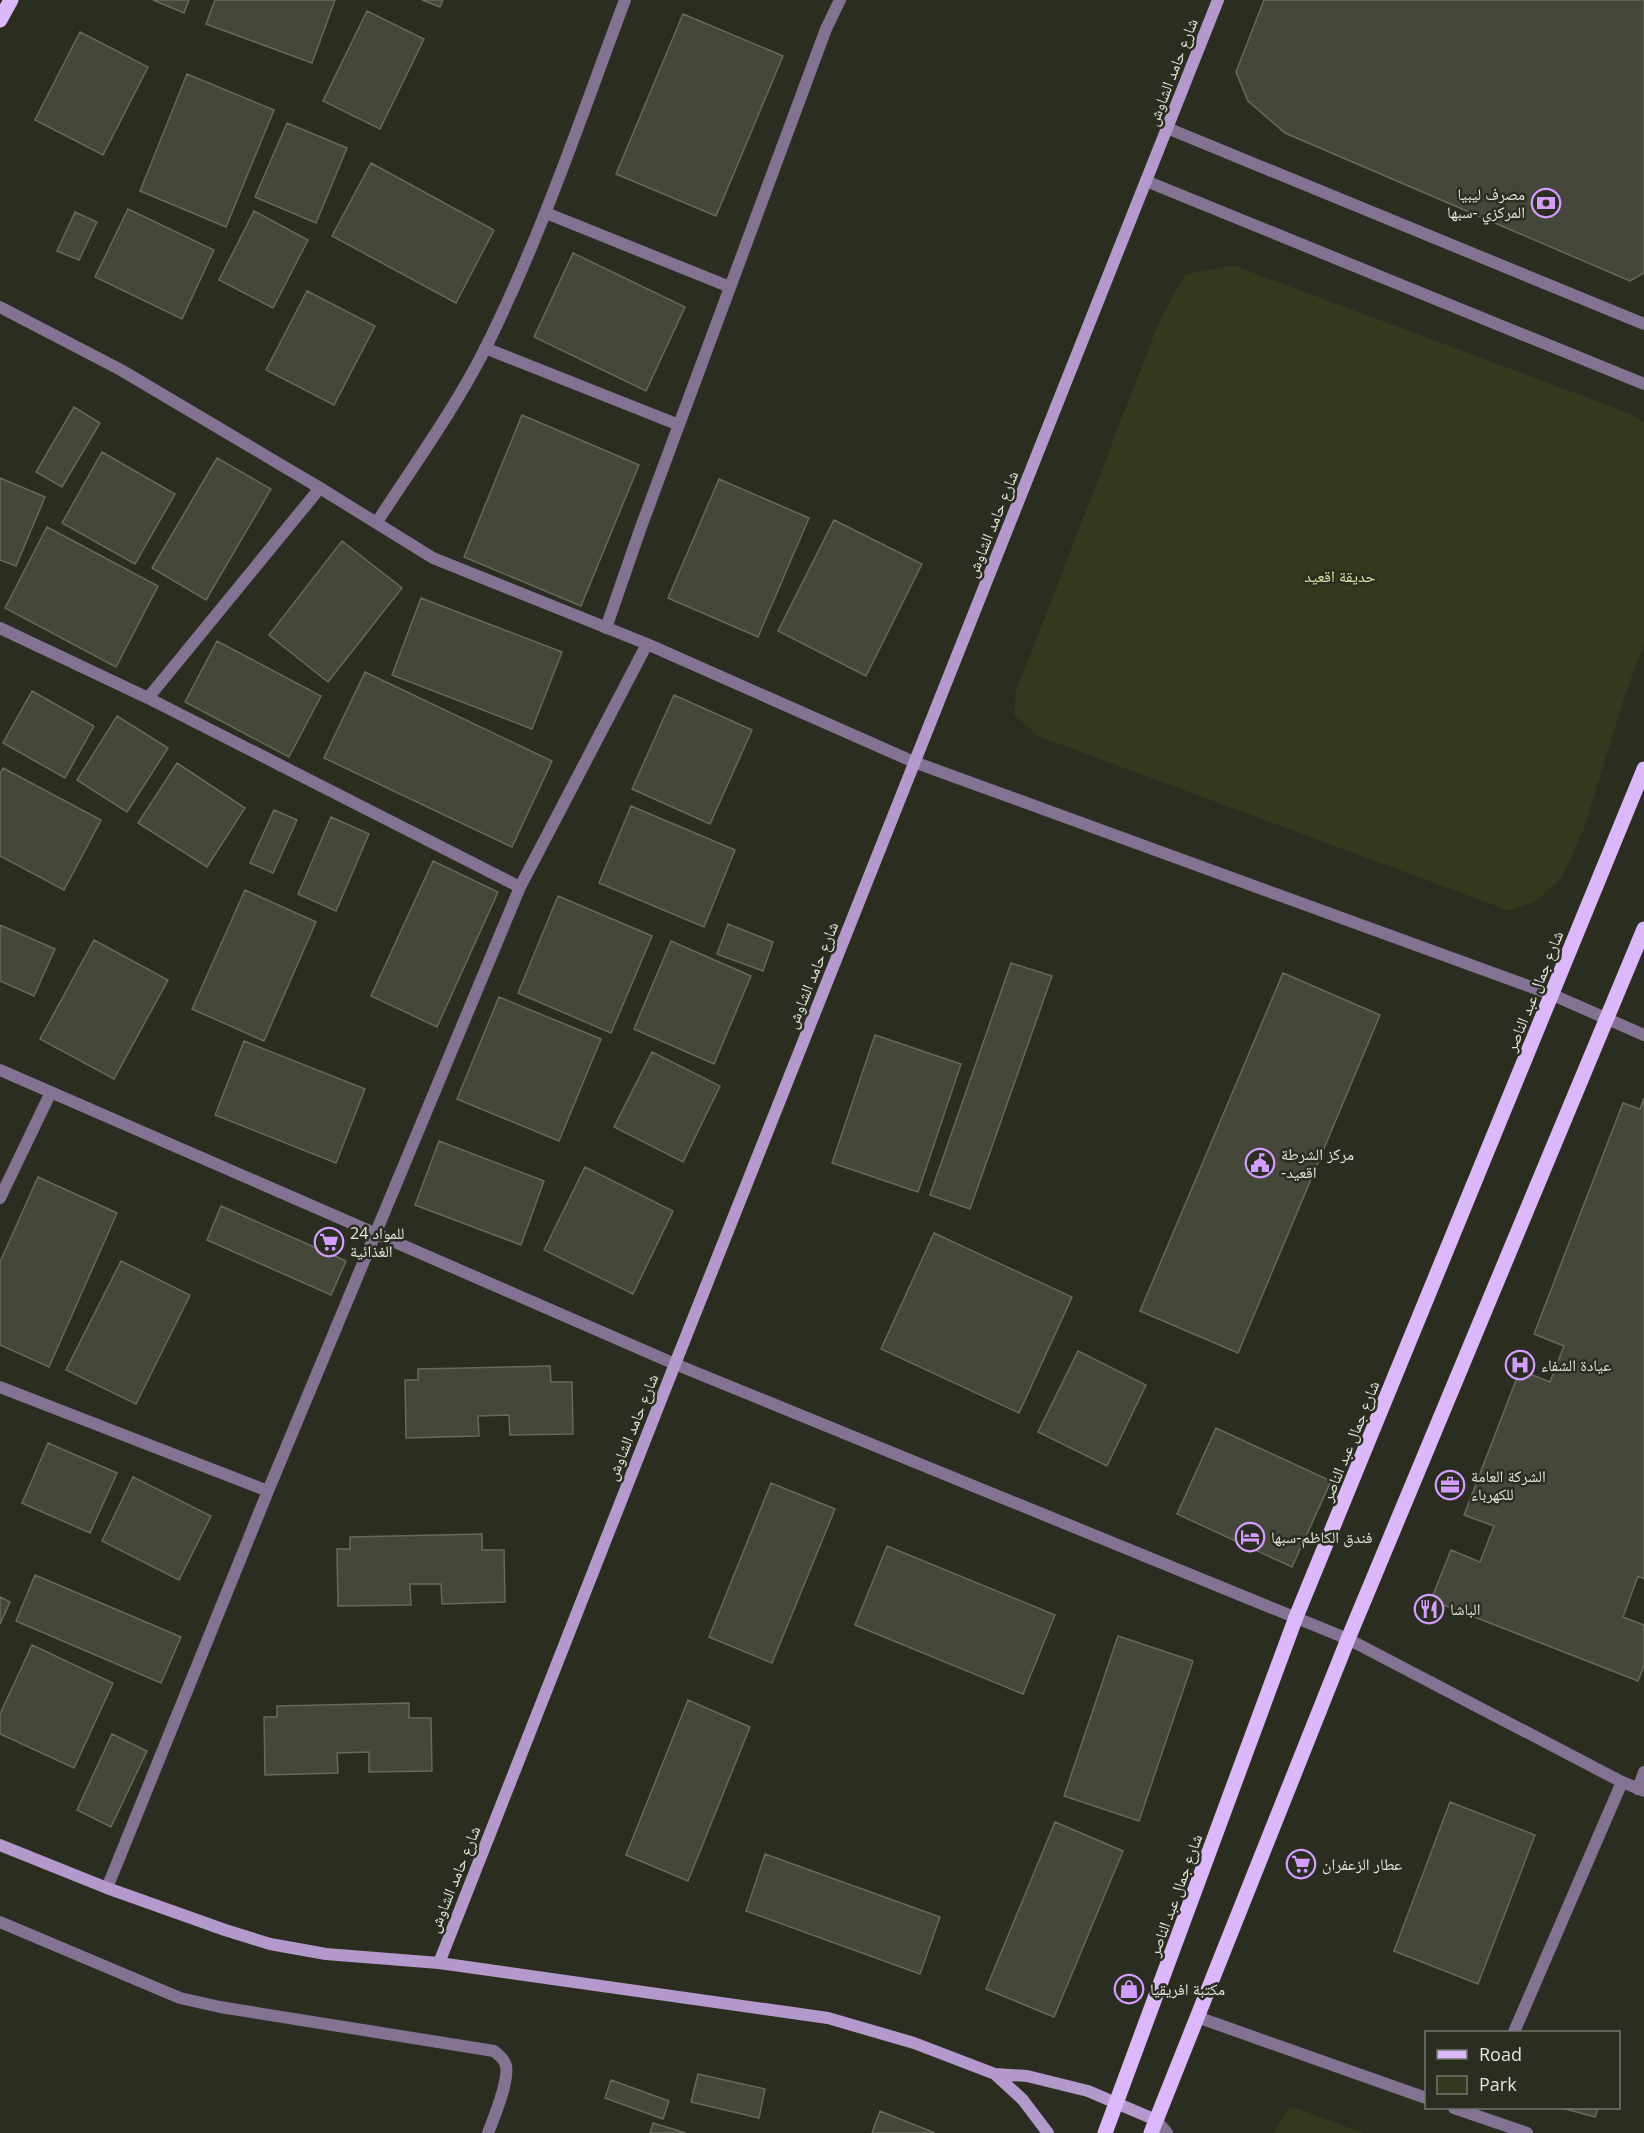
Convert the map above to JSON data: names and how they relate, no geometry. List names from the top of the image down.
{
  "streets": {
    "main road": ["شارع جمال عبد الناصر"],
    "street": ["شارع حامد الشاوش"]
  },
  "parks": ["حديقة اقعيد"],
  "places": {
    "bank": ["مصرف ليبيا المركزي -سبها"],
    "public building": ["مركز الشرطة -اقعيد"],
    "supermarket": ["24 للمواد الغذائية", "عطار الزعفران"],
    "hospital": ["عيادة الشفاء"],
    "office": ["الشركة العامة للكهرباء"],
    "hotel": ["فندق الكاظم-سبها"],
    "restaurant": ["الباشا"],
    "shop": ["مكتبة افريقيا"]
  },
  "legend": ["Road", "Park"]
}
